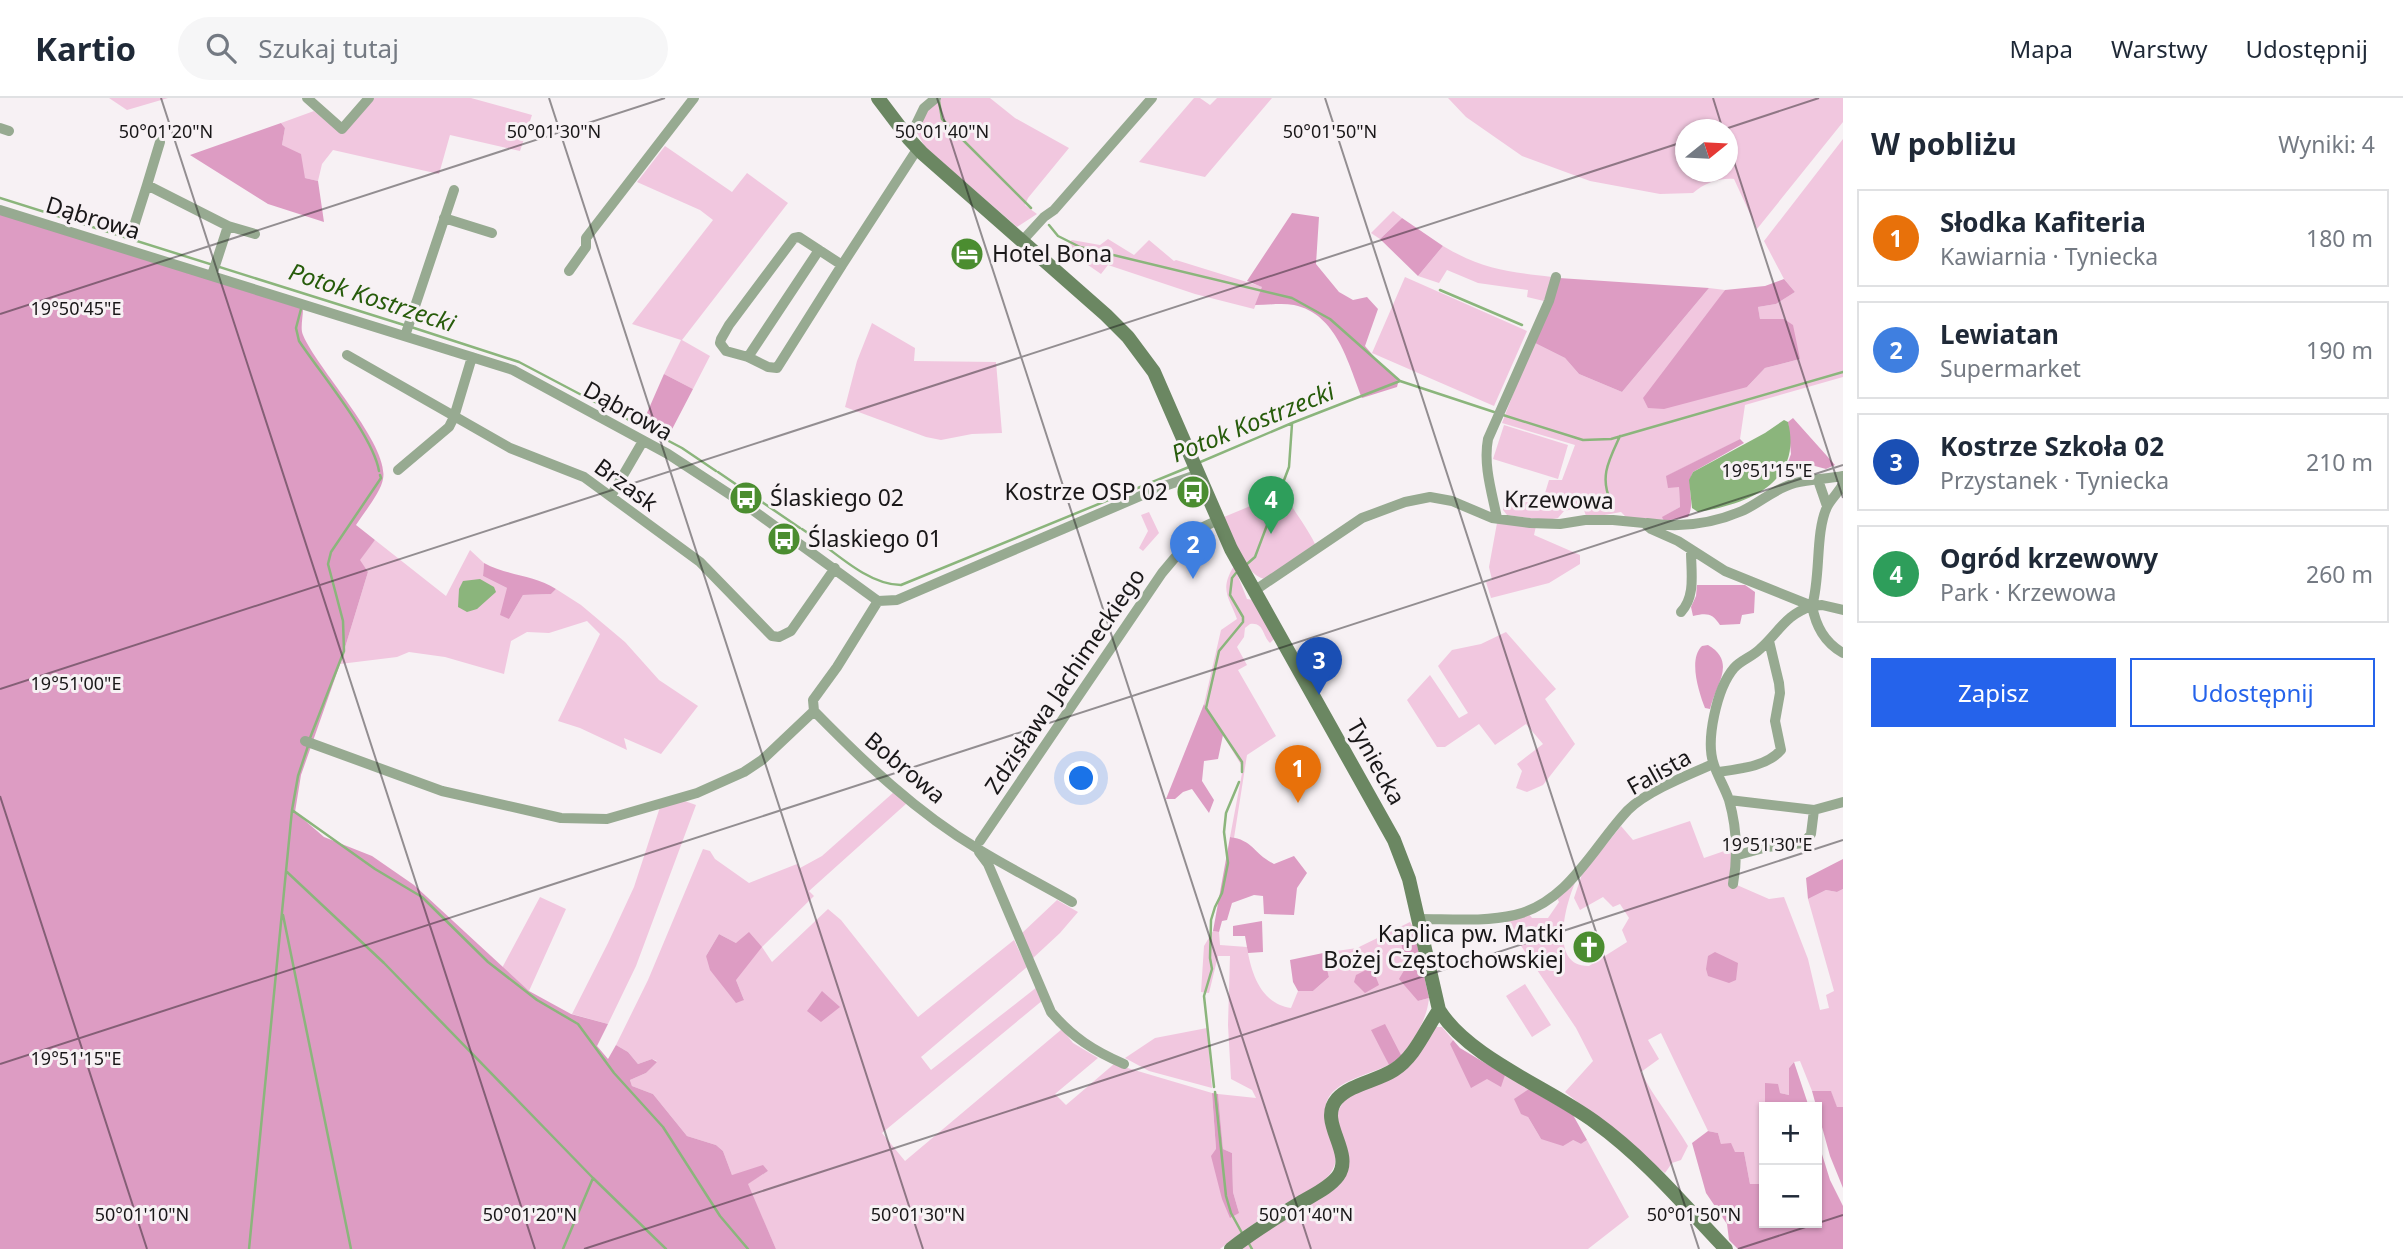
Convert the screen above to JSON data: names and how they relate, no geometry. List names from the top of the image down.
{
  "streets": {
    "street": [
      "Dąbrowa",
      "Brzask",
      "Krzewowa",
      "Zdzisława Jachimeckiego",
      "Tyniecka",
      "Bobrowa",
      "Falista"
    ]
  },
  "crossings": [
    ["Dąbrowa", "Brzask"],
    ["Krzewowa", "Tyniecka"],
    ["Krzewowa", "Falista"],
    ["Zdzisława Jachimeckiego", "Tyniecka"],
    ["Zdzisława Jachimeckiego", "Bobrowa"],
    ["Tyniecka", "Falista"]
  ],
  "water": ["Potok Kostrzecki"],
  "places": {
    "hotel": ["Hotel Bona"],
    "bus stop": ["Kostrze OSP 02", "Ślaskiego 02", "Ślaskiego 01"],
    "church": ["Kaplica pw. Matki Bożej Częstochowskiej"]
  },
  "north": "right",
  "page": {
    "header": "Kartio",
    "search": "Szukaj tutaj",
    "nav": ["Mapa", "Warstwy", "Udostępnij"],
    "heading": ["W pobliżu", "Wyniki: 4"],
    "list": [
      {
        "mark": "1",
        "name": "Słodka Kafiteria",
        "note": "Kawiarnia · Tyniecka",
        "value": "180 m"
      },
      {
        "mark": "2",
        "name": "Lewiatan",
        "note": "Supermarket",
        "value": "190 m"
      },
      {
        "mark": "3",
        "name": "Kostrze Szkoła 02",
        "note": "Przystanek · Tyniecka",
        "value": "210 m"
      },
      {
        "mark": "4",
        "name": "Ogród krzewowy",
        "note": "Park · Krzewowa",
        "value": "260 m"
      }
    ],
    "pins": [
      "4",
      "2",
      "3",
      "1"
    ],
    "buttons": ["Zapisz", "Udostępnij"],
    "map_buttons": ["+", "−"]
  },
  "coordinates": [
    "50°01'20\"N",
    "50°01'30\"N",
    "50°01'40\"N",
    "50°01'50\"N",
    "19°50'45\"E",
    "19°51'15\"E",
    "19°51'00\"E",
    "19°51'30\"E",
    "50°01'10\"N"
  ]
}
